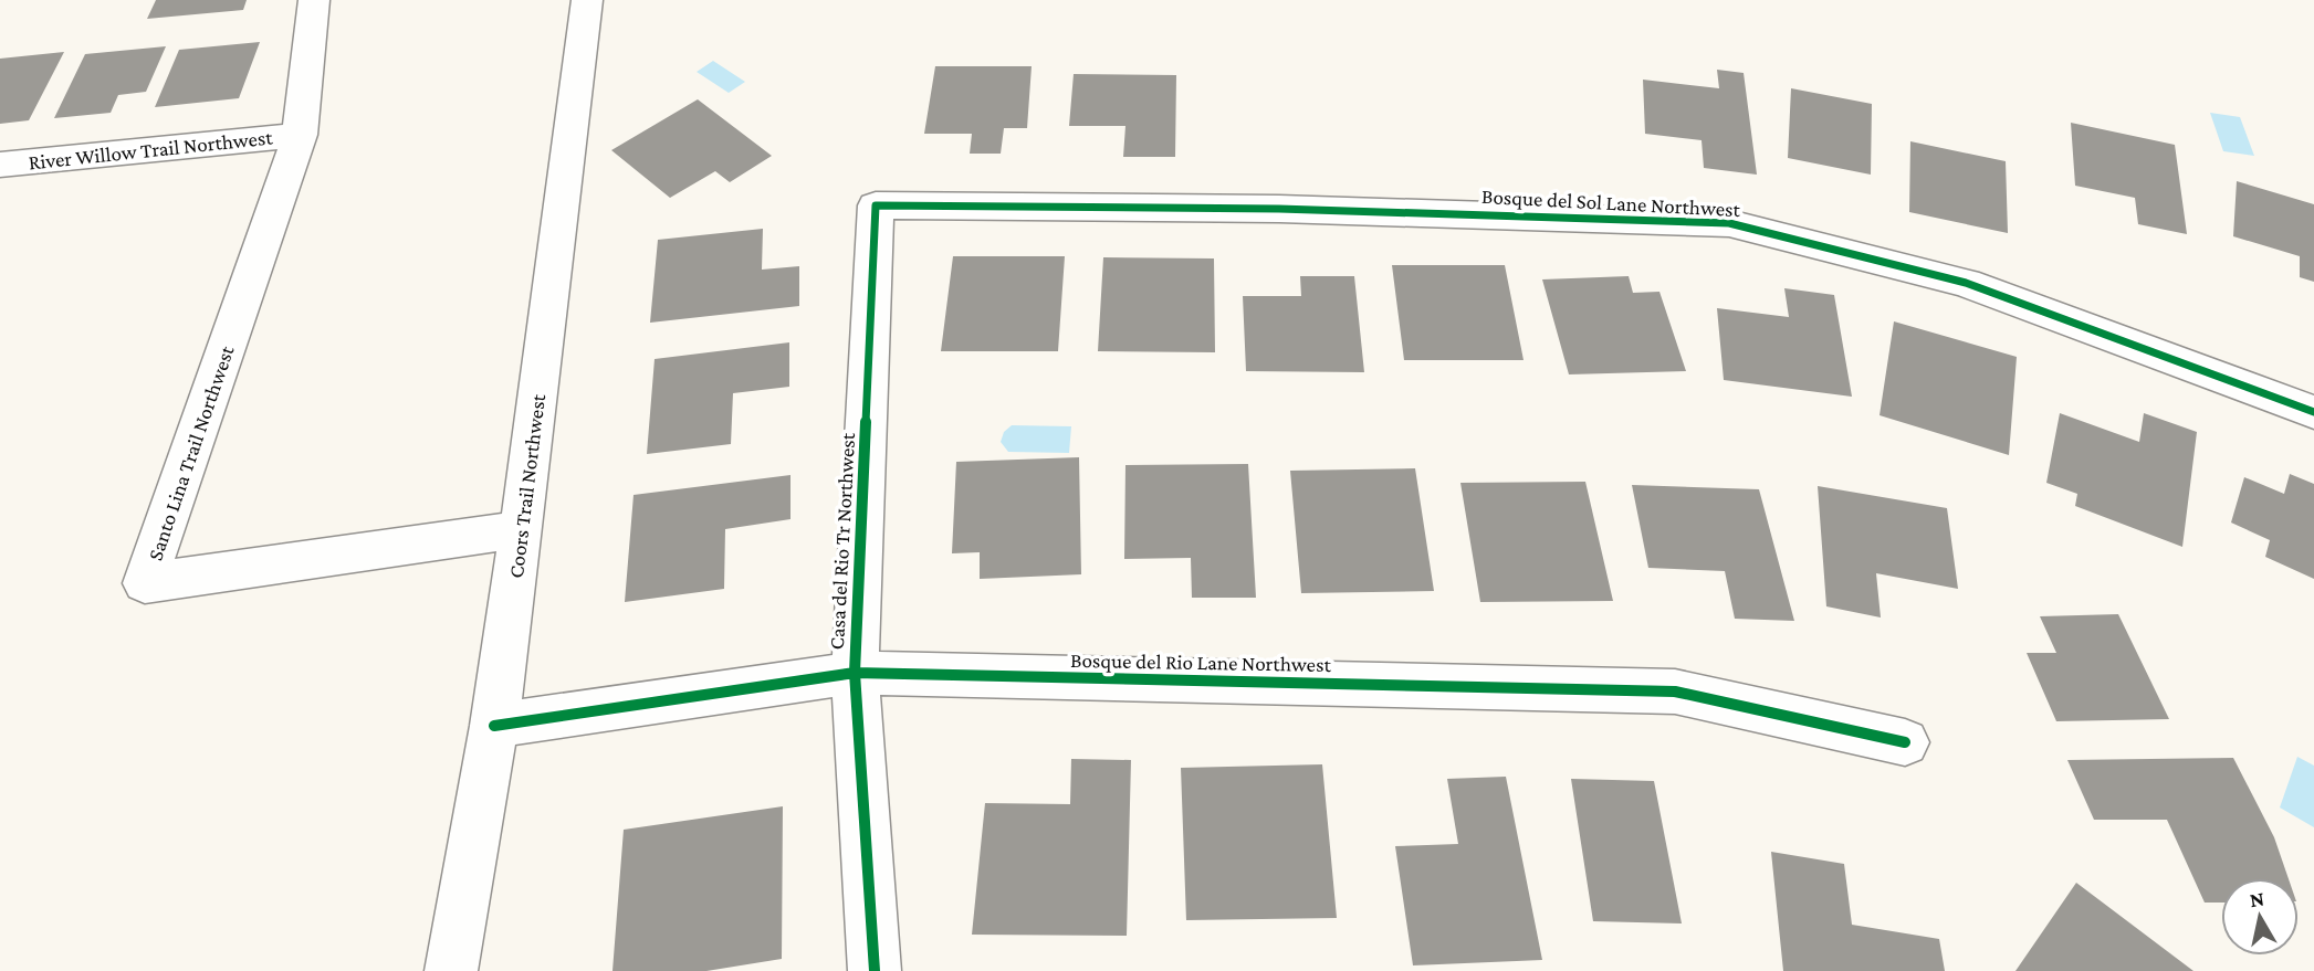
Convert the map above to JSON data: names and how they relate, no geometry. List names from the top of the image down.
{
  "streets": {
    "street": [
      "River Willow Trail Northwest",
      "Bosque del Sol Lane Northwest",
      "Santo Lina Trail Northwest",
      "Coors Trail Northwest",
      "Casa del Rio Tr Northwest",
      "Bosque del Rio Lane Northwest"
    ]
  },
  "crossings": [
    ["River Willow Trail Northwest", "Santo Lina Trail Northwest"],
    ["Bosque del Sol Lane Northwest", "Casa del Rio Tr Northwest"],
    ["Santo Lina Trail Northwest", "Coors Trail Northwest"],
    ["Coors Trail Northwest", "Bosque del Rio Lane Northwest"],
    ["Casa del Rio Tr Northwest", "Bosque del Rio Lane Northwest"]
  ],
  "north": "top"
}
